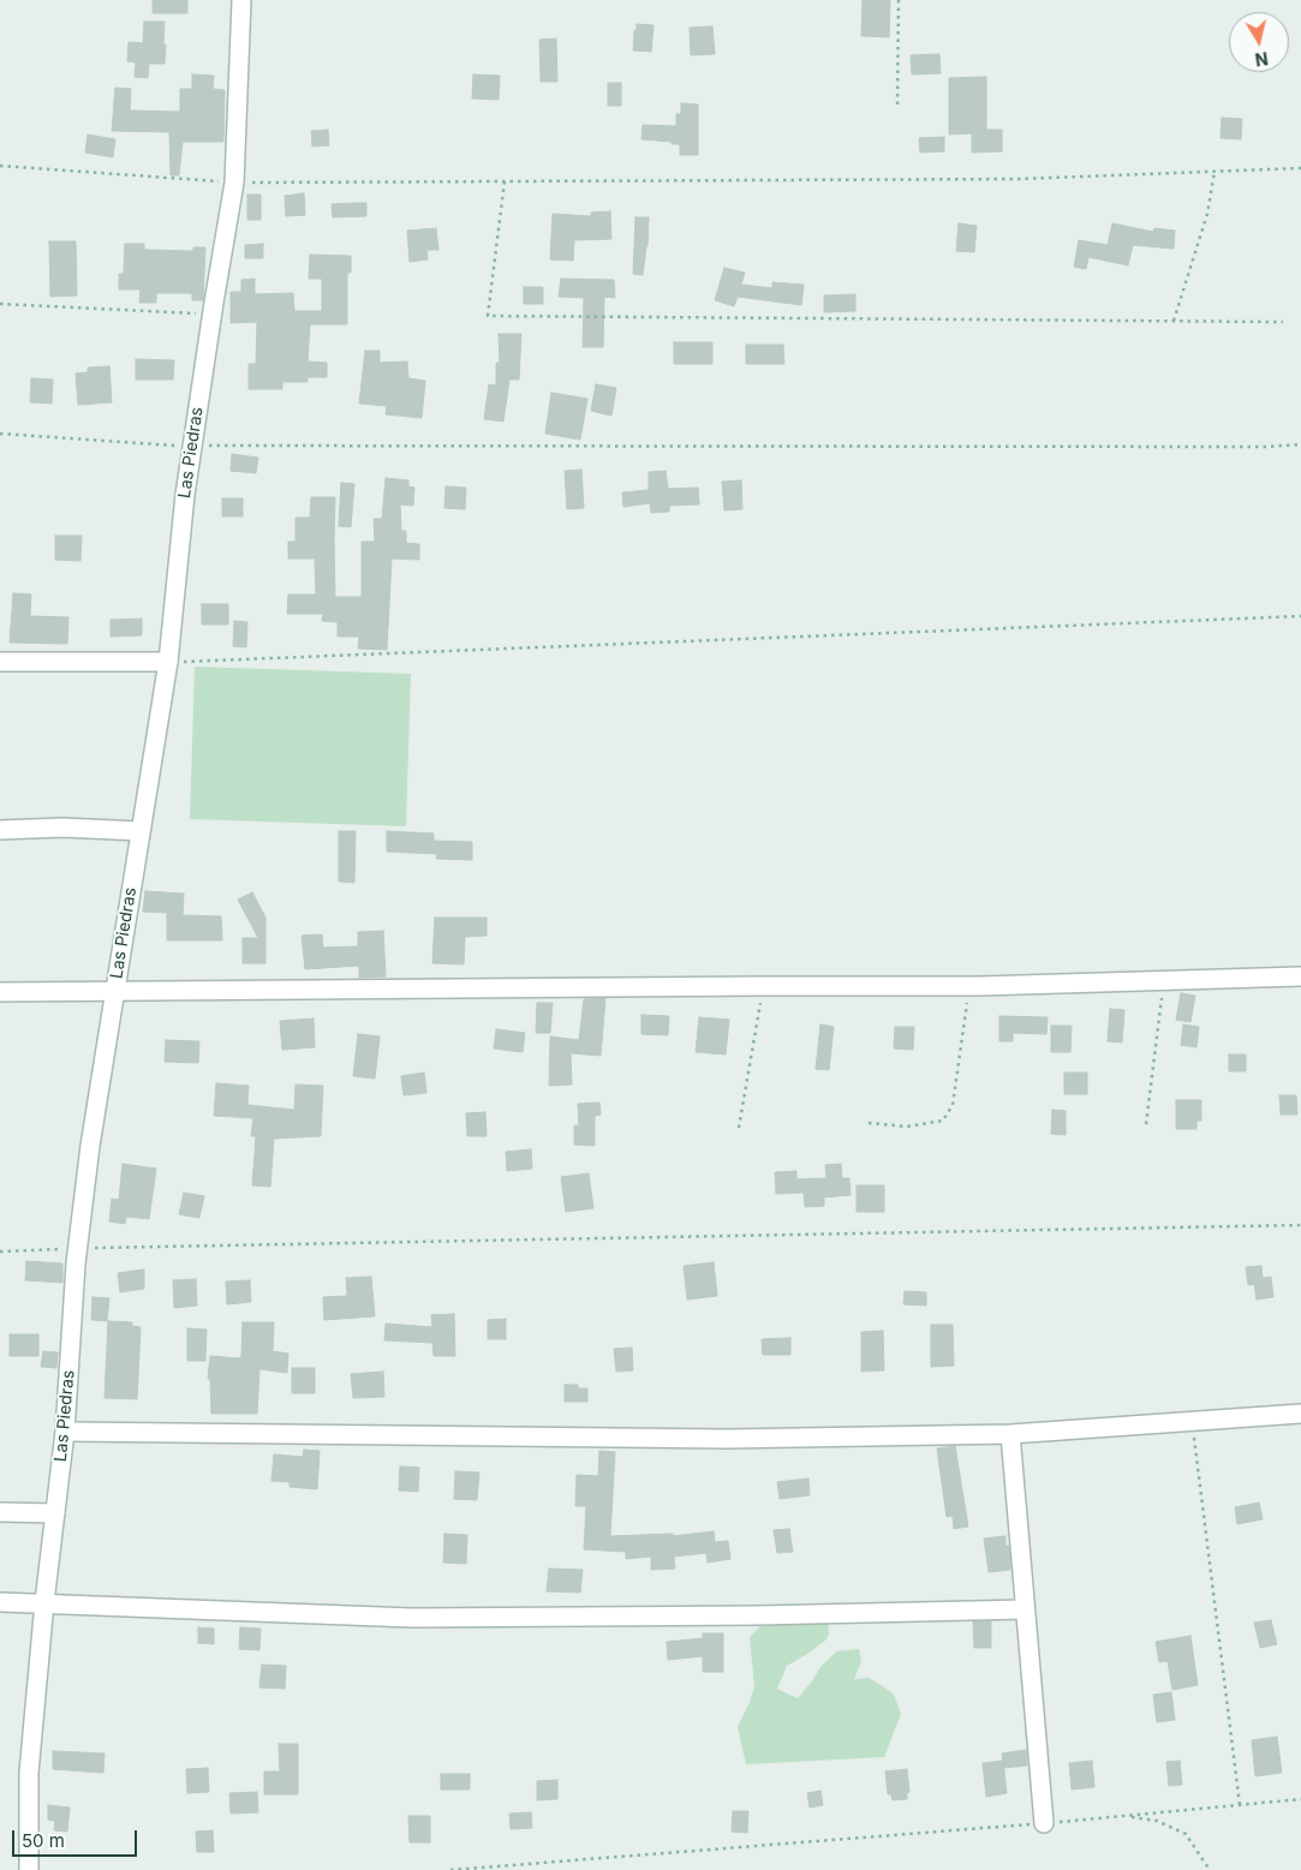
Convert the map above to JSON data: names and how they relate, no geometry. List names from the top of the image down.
{
  "streets": {
    "street": ["Las Piedras"]
  },
  "scale_bar": "50 m",
  "north": "bottom"
}
